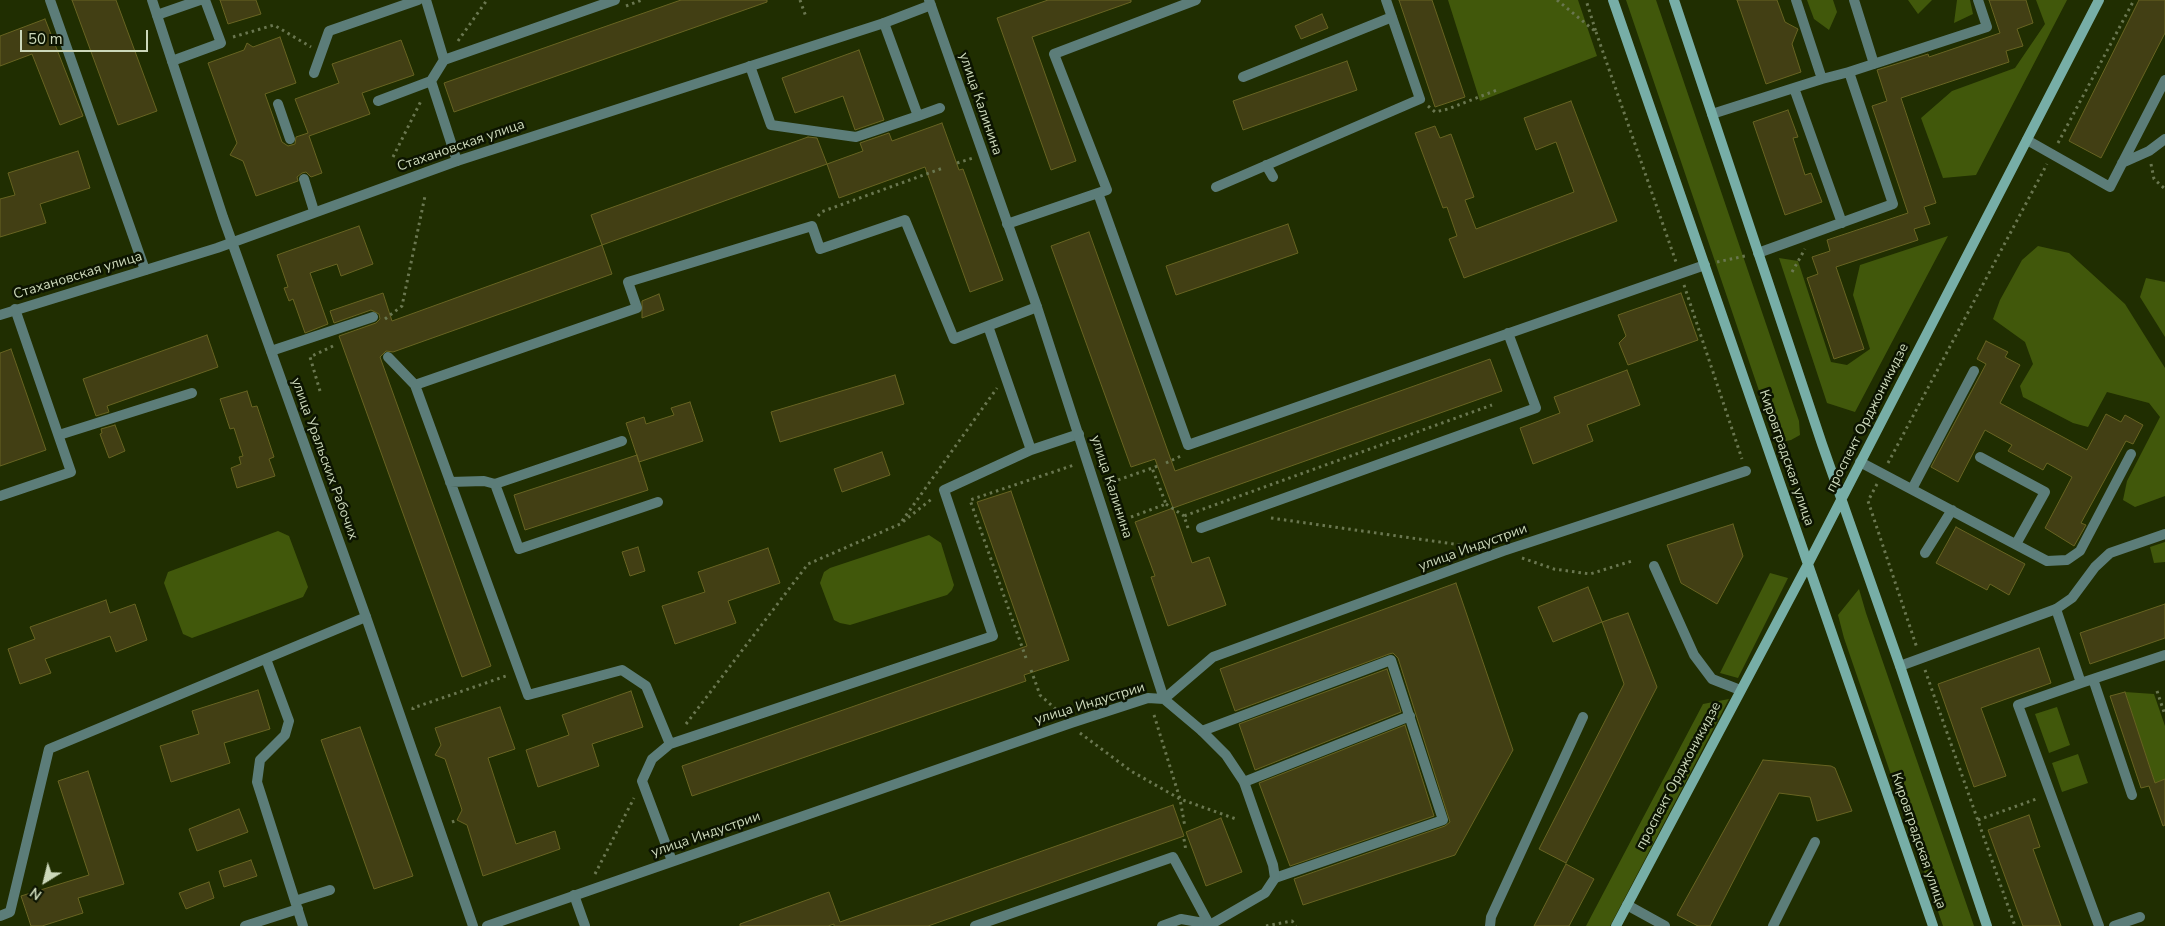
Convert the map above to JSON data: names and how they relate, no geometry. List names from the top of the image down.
{
  "streets": {
    "main road": ["проспект Орджоникидзе", "Кировградская улица"],
    "street": [
      "улица Калинина",
      "Стахановская улица",
      "улица Уральских Рабочих",
      "улица Индустрии"
    ]
  },
  "crossings": [
    ["улица Калинина", "Стахановская улица"],
    ["улица Калинина", "улица Индустрии"],
    ["Стахановская улица", "улица Уральских Рабочих"],
    ["проспект Орджоникидзе", "Кировградская улица"]
  ],
  "scale_bar": "50 m",
  "north": "bottom left"
}
